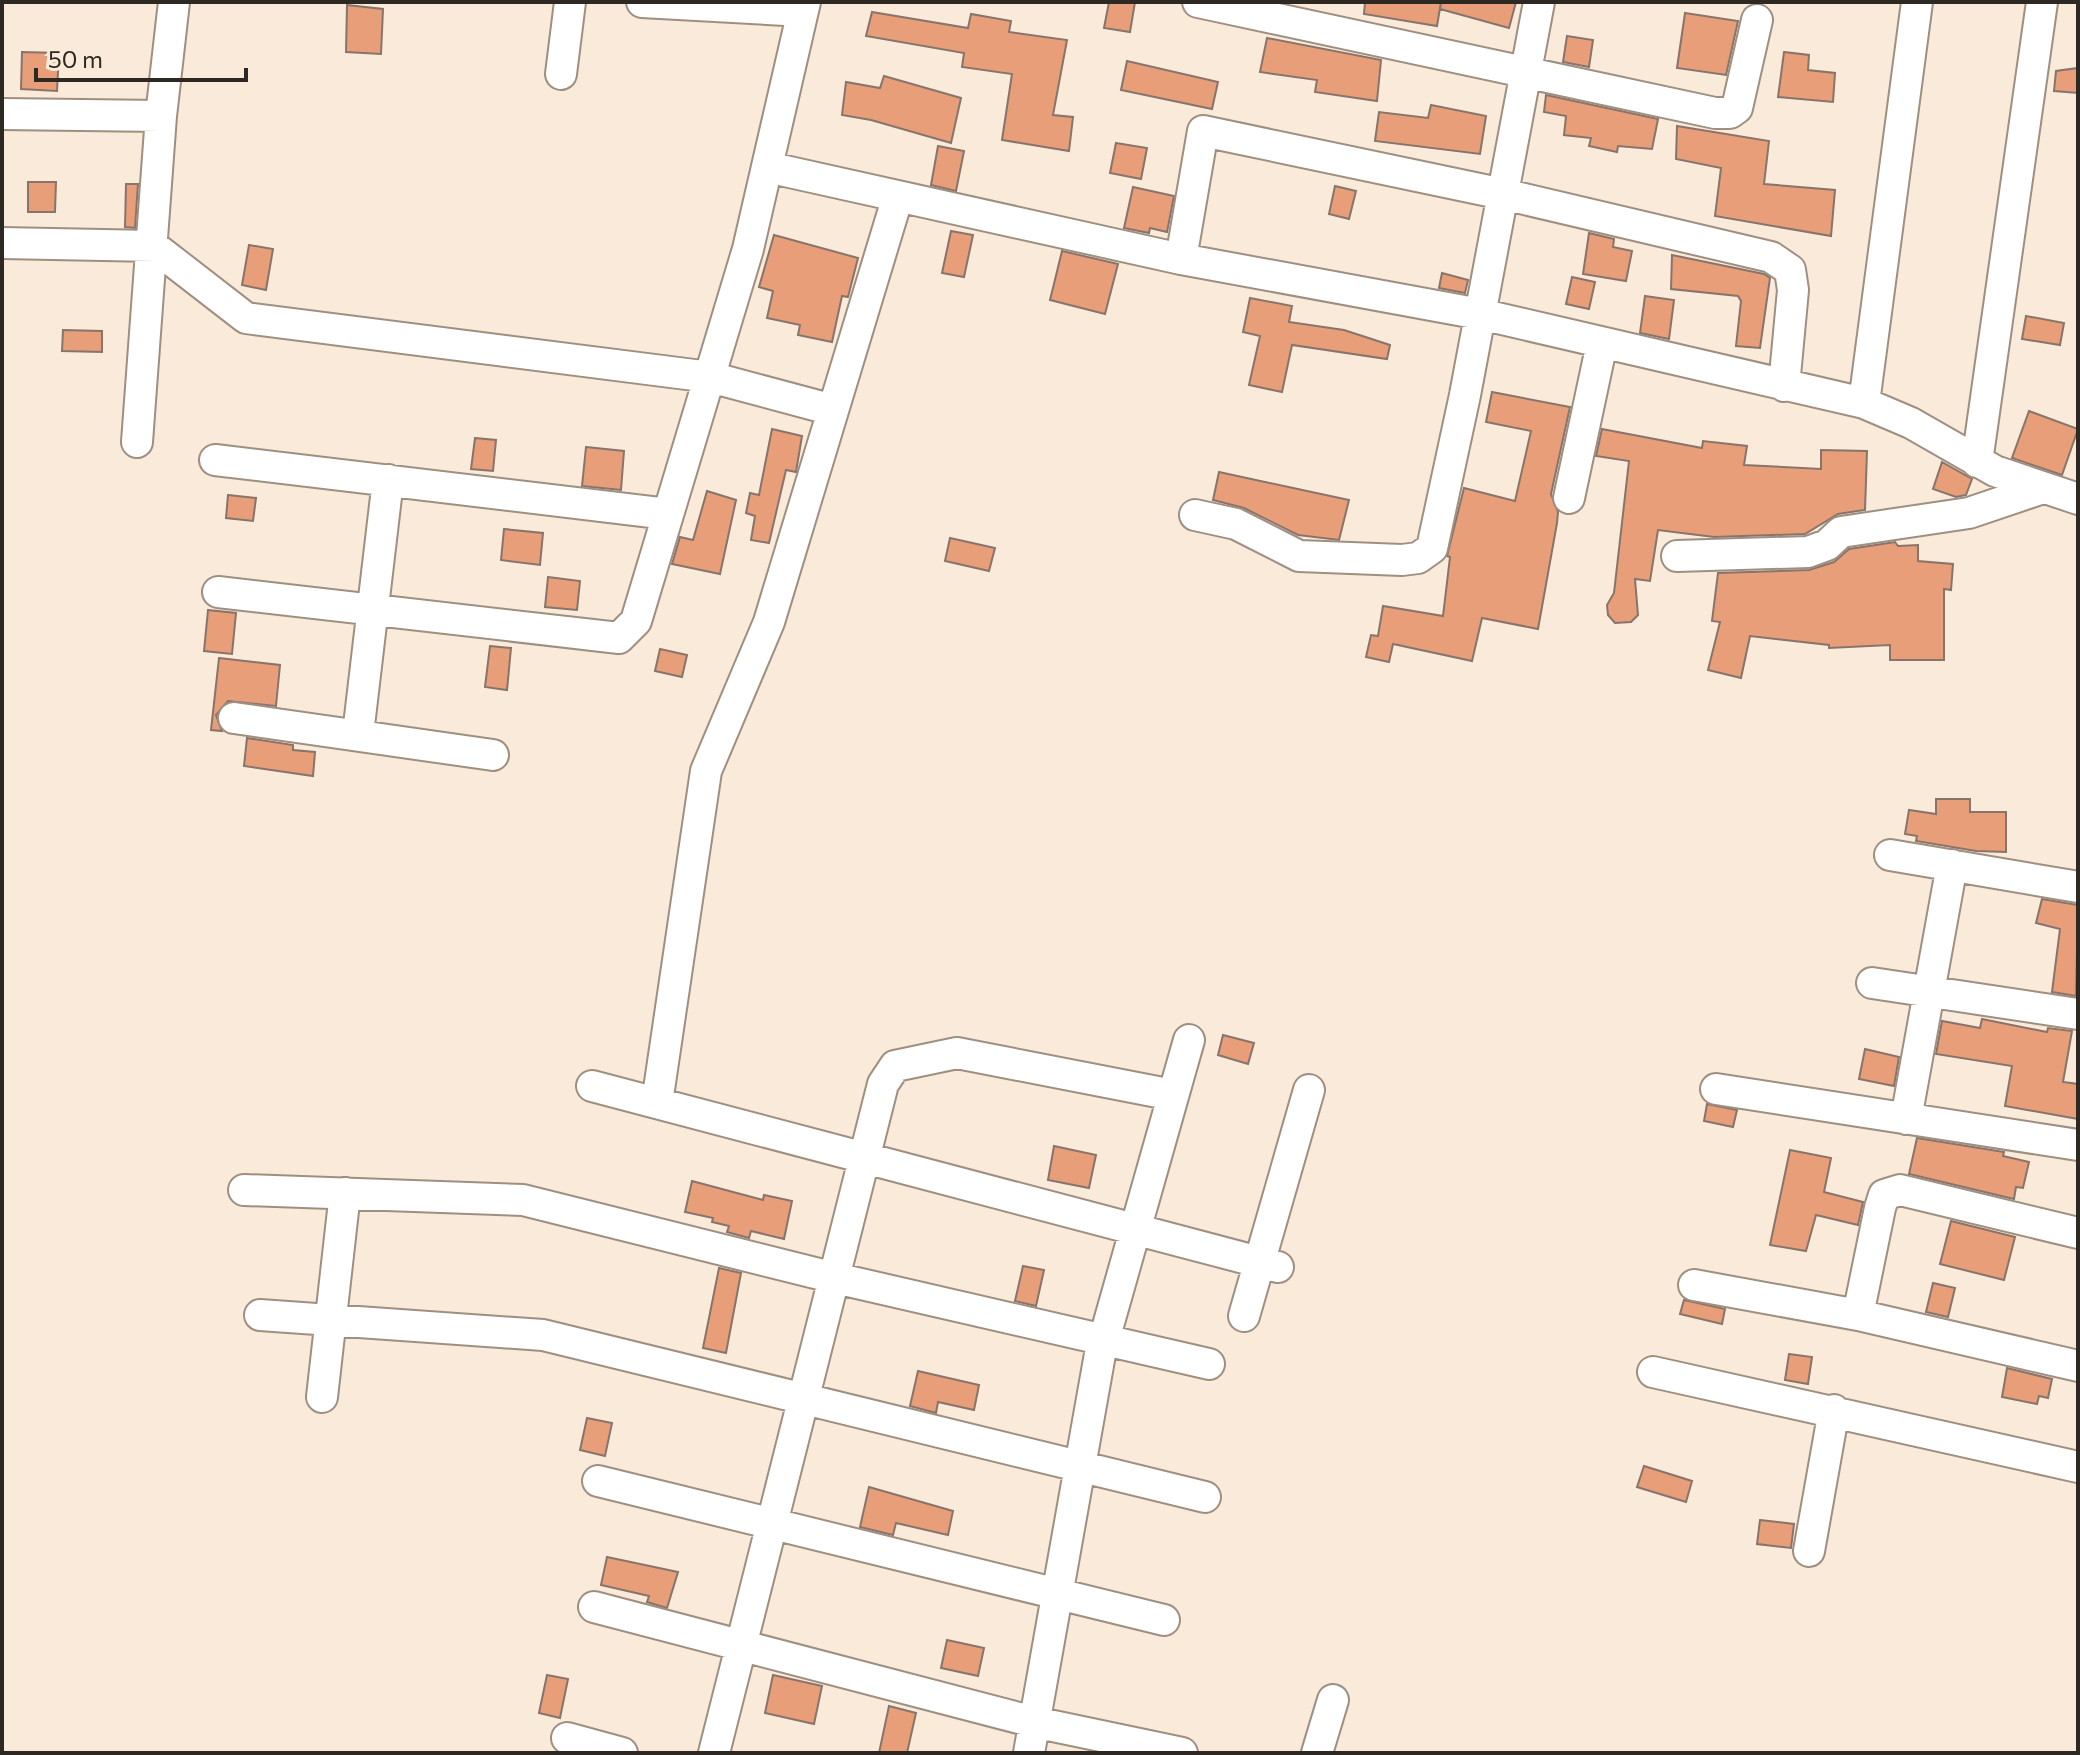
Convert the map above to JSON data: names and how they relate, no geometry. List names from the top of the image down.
{
  "scale_bar": "50 m"
}
